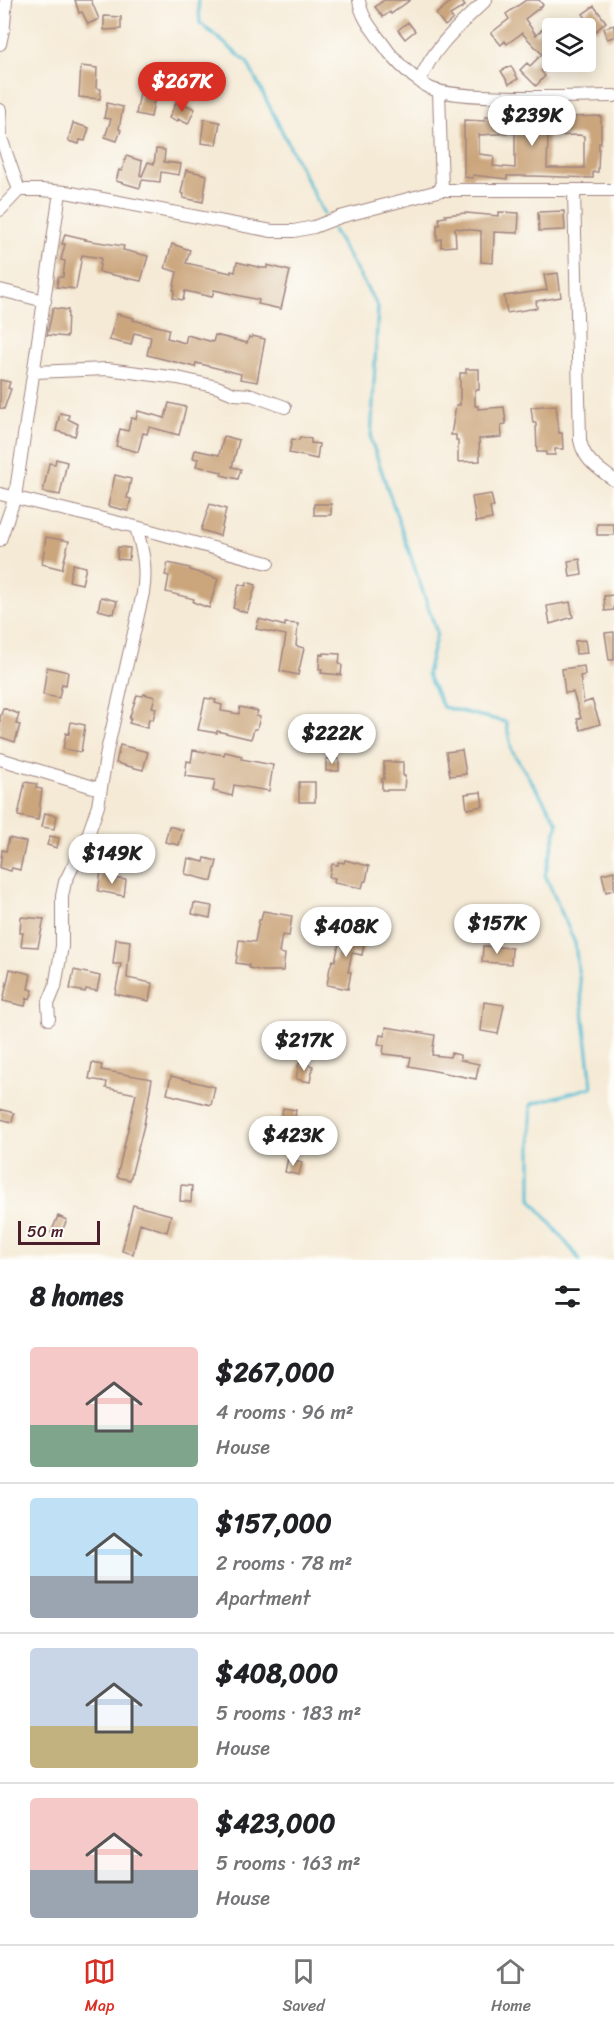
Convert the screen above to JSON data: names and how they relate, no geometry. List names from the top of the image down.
{
  "scale_bar": "50 m",
  "page": {
    "price": [
      "$267K",
      "$239K",
      "$222K",
      "$149K",
      "$157K",
      "$408K",
      "$217K",
      "$423K"
    ],
    "scale": "50 m",
    "heading": "8 homes",
    "list": [
      {
        "name": "$267,000",
        "note": "4 rooms · 96 m² · House"
      },
      {
        "name": "$157,000",
        "note": "2 rooms · 78 m² · Apartment"
      },
      {
        "name": "$408,000",
        "note": "5 rooms · 183 m² · House"
      },
      {
        "name": "$423,000",
        "note": "5 rooms · 163 m² · House"
      }
    ],
    "tabs": ["Map", "Saved", "Home"]
  }
}
